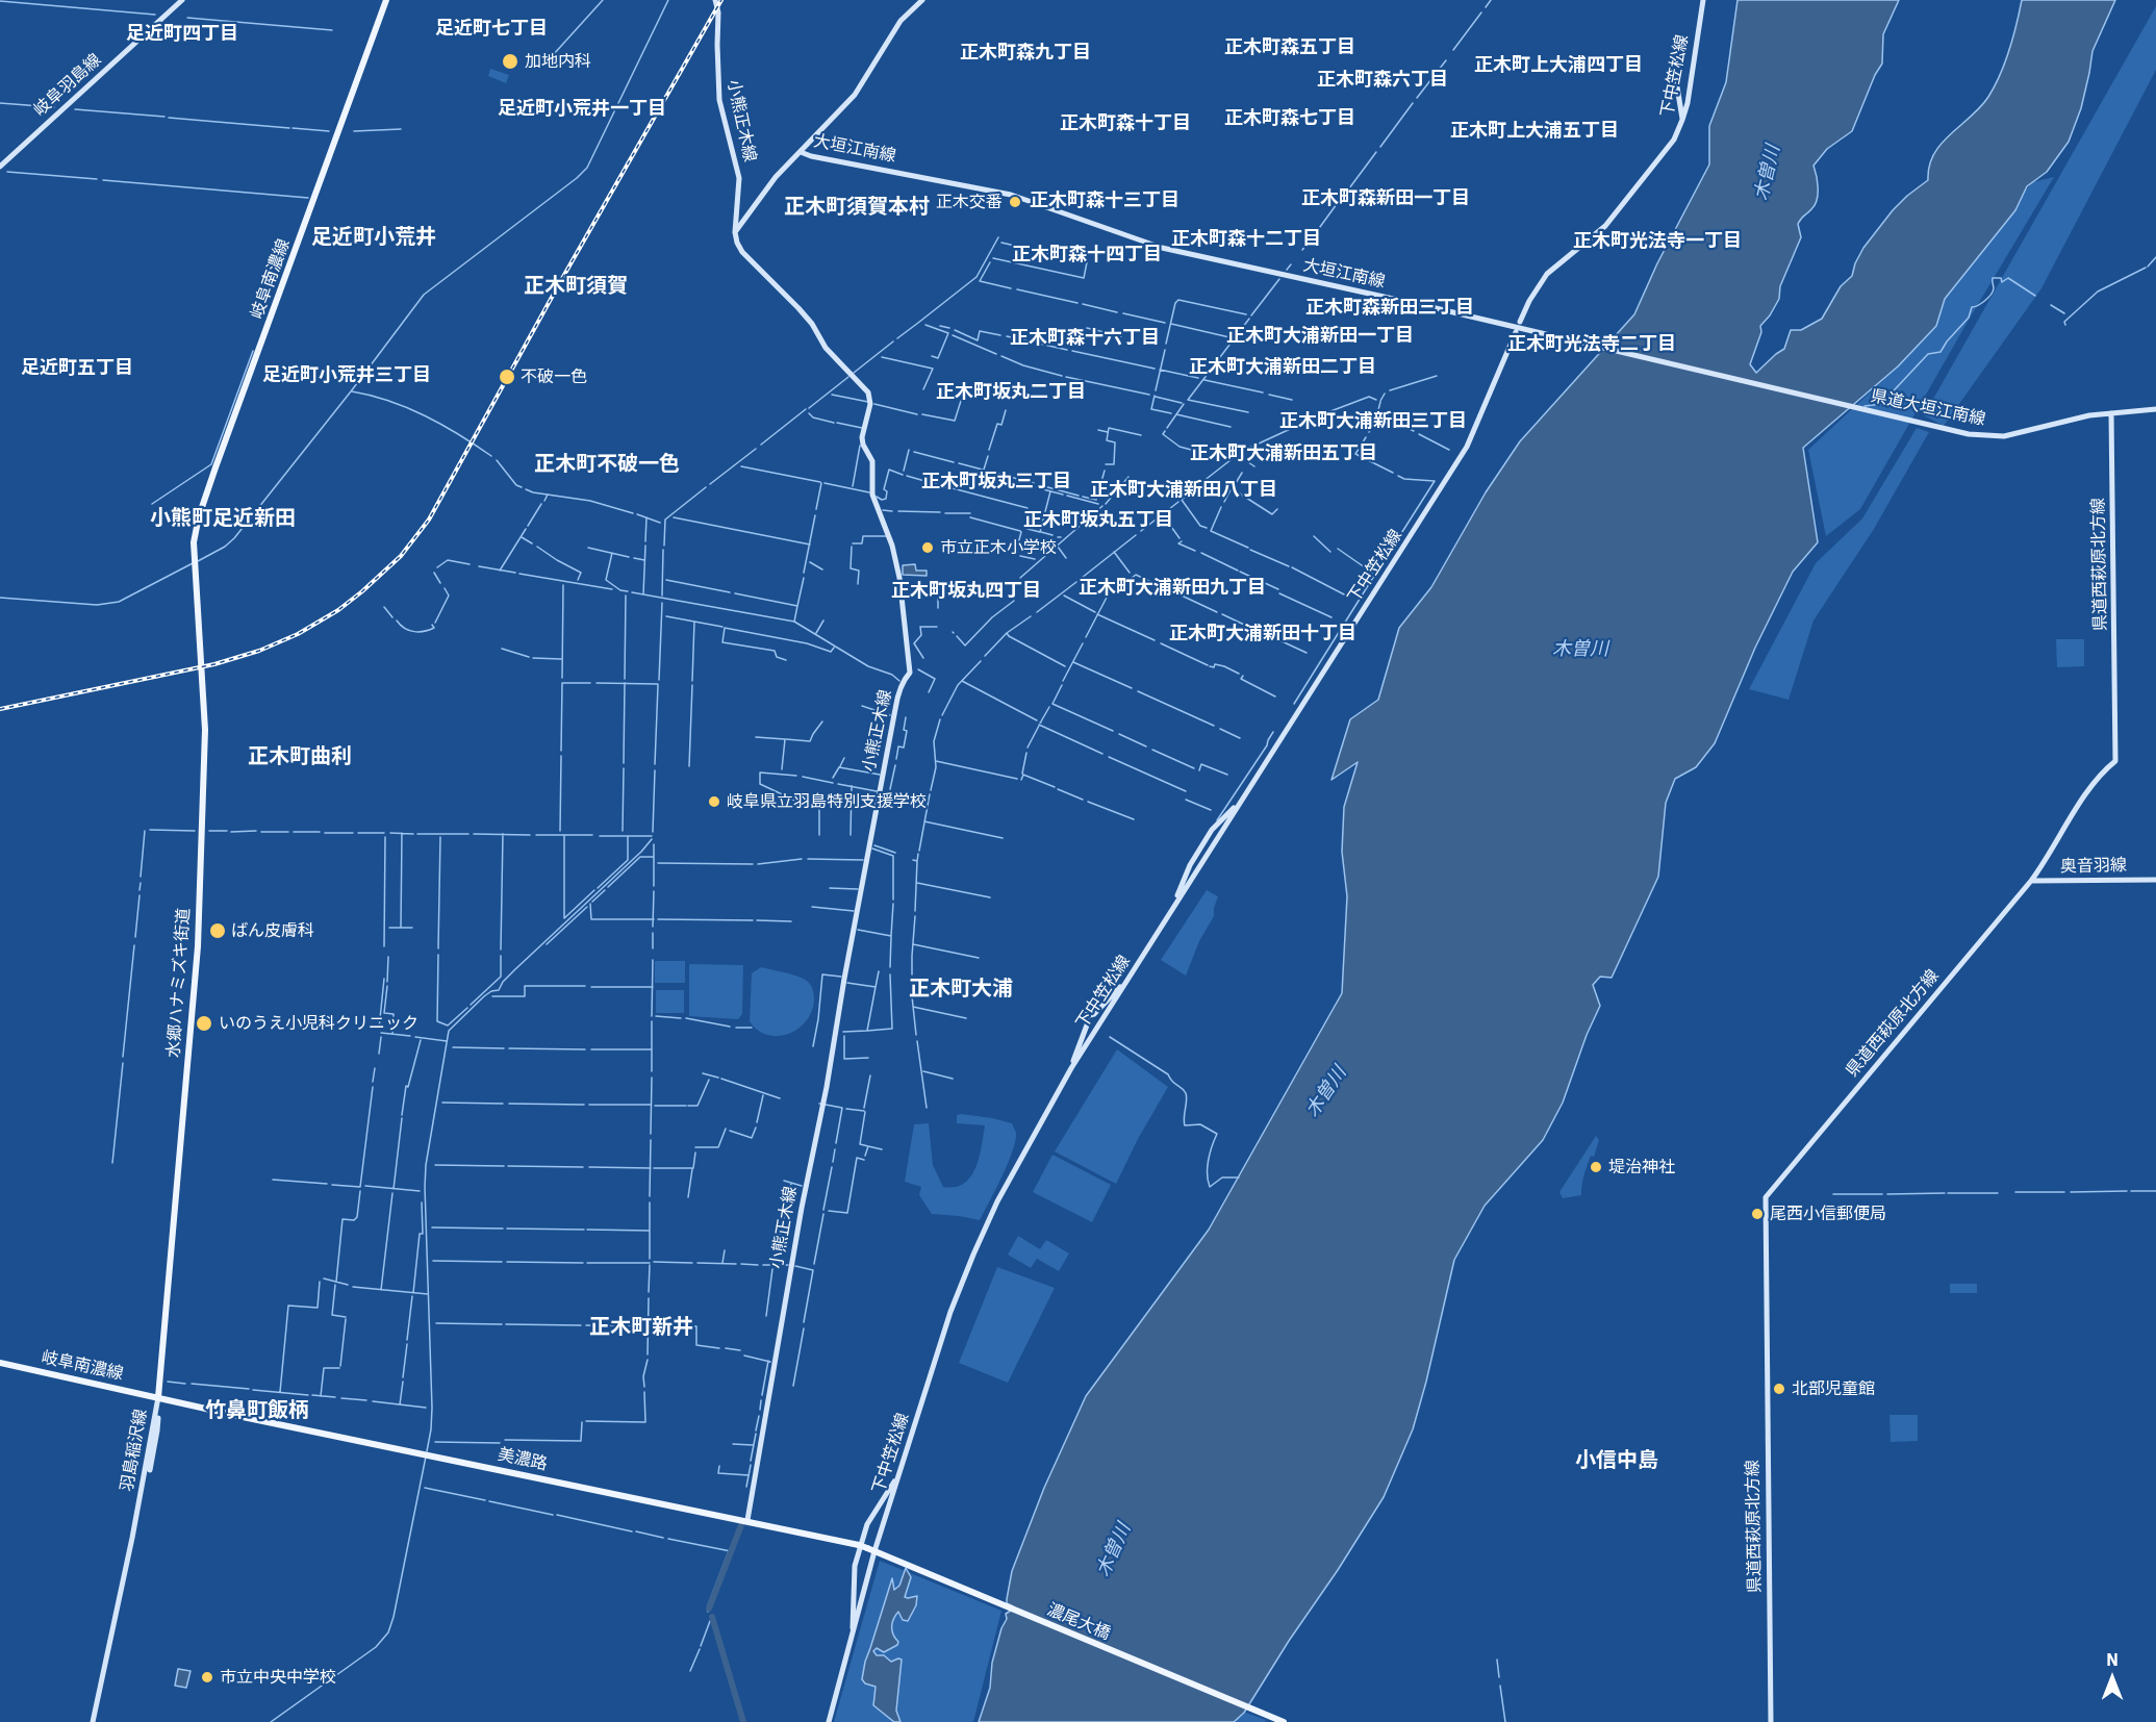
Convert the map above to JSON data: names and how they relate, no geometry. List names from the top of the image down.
{
  "streets": {
    "main road": [
      "下中笠松線",
      "岐阜羽島線",
      "小熊正木線",
      "大垣江南線",
      "岐阜南濃線",
      "県道大垣江南線",
      "県道西萩原北方線",
      "奥音羽線",
      "水郷ハナミズキ街道",
      "羽島稲沢線",
      "美濃路",
      "濃尾大橋"
    ]
  },
  "crossings": [
    ["下中笠松線", "美濃路"],
    ["下中笠松線", "濃尾大橋"],
    ["小熊正木線", "美濃路"],
    ["大垣江南線", "県道大垣江南線"],
    ["岐阜南濃線", "水郷ハナミズキ街道"],
    ["岐阜南濃線", "羽島稲沢線"],
    ["岐阜南濃線", "美濃路"],
    ["県道大垣江南線", "県道西萩原北方線"],
    ["県道西萩原北方線", "奥音羽線"],
    ["水郷ハナミズキ街道", "羽島稲沢線"],
    ["水郷ハナミズキ街道", "美濃路"],
    ["羽島稲沢線", "美濃路"],
    ["美濃路", "濃尾大橋"]
  ],
  "districts": [
    "足近町七丁目",
    "足近町四丁目",
    "正木町森五丁目",
    "正木町森九丁目",
    "正木町上大浦四丁目",
    "正木町森六丁目",
    "足近町小荒井一丁目",
    "正木町森七丁目",
    "正木町森十丁目",
    "正木町上大浦五丁目",
    "正木町森新田一丁目",
    "正木町森十三丁目",
    "正木町須賀本村",
    "足近町小荒井",
    "正木町森十二丁目",
    "正木町光法寺一丁目",
    "正木町森十四丁目",
    "正木町須賀",
    "正木町森新田三丁目",
    "正木町大浦新田一丁目",
    "正木町森十六丁目",
    "正木町光法寺二丁目",
    "正木町大浦新田二丁目",
    "足近町五丁目",
    "足近町小荒井三丁目",
    "正木町坂丸二丁目",
    "正木町大浦新田三丁目",
    "正木町大浦新田五丁目",
    "正木町不破一色",
    "正木町坂丸三丁目",
    "正木町大浦新田八丁目",
    "小熊町足近新田",
    "正木町坂丸五丁目",
    "正木町大浦新田九丁目",
    "正木町坂丸四丁目",
    "正木町大浦新田十丁目",
    "正木町曲利",
    "正木町大浦",
    "正木町新井",
    "竹鼻町飯柄",
    "小信中島"
  ],
  "water": ["木曽川"],
  "places": [
    "加地内科",
    "正木交番",
    "不破一色",
    "市立正木小学校",
    "岐阜県立羽島特別支援学校",
    "ばん皮膚科",
    "いのうえ小児科クリニック",
    "堤治神社",
    "尾西小信郵便局",
    "北部児童館",
    "市立中央中学校"
  ],
  "north": "top"
}
